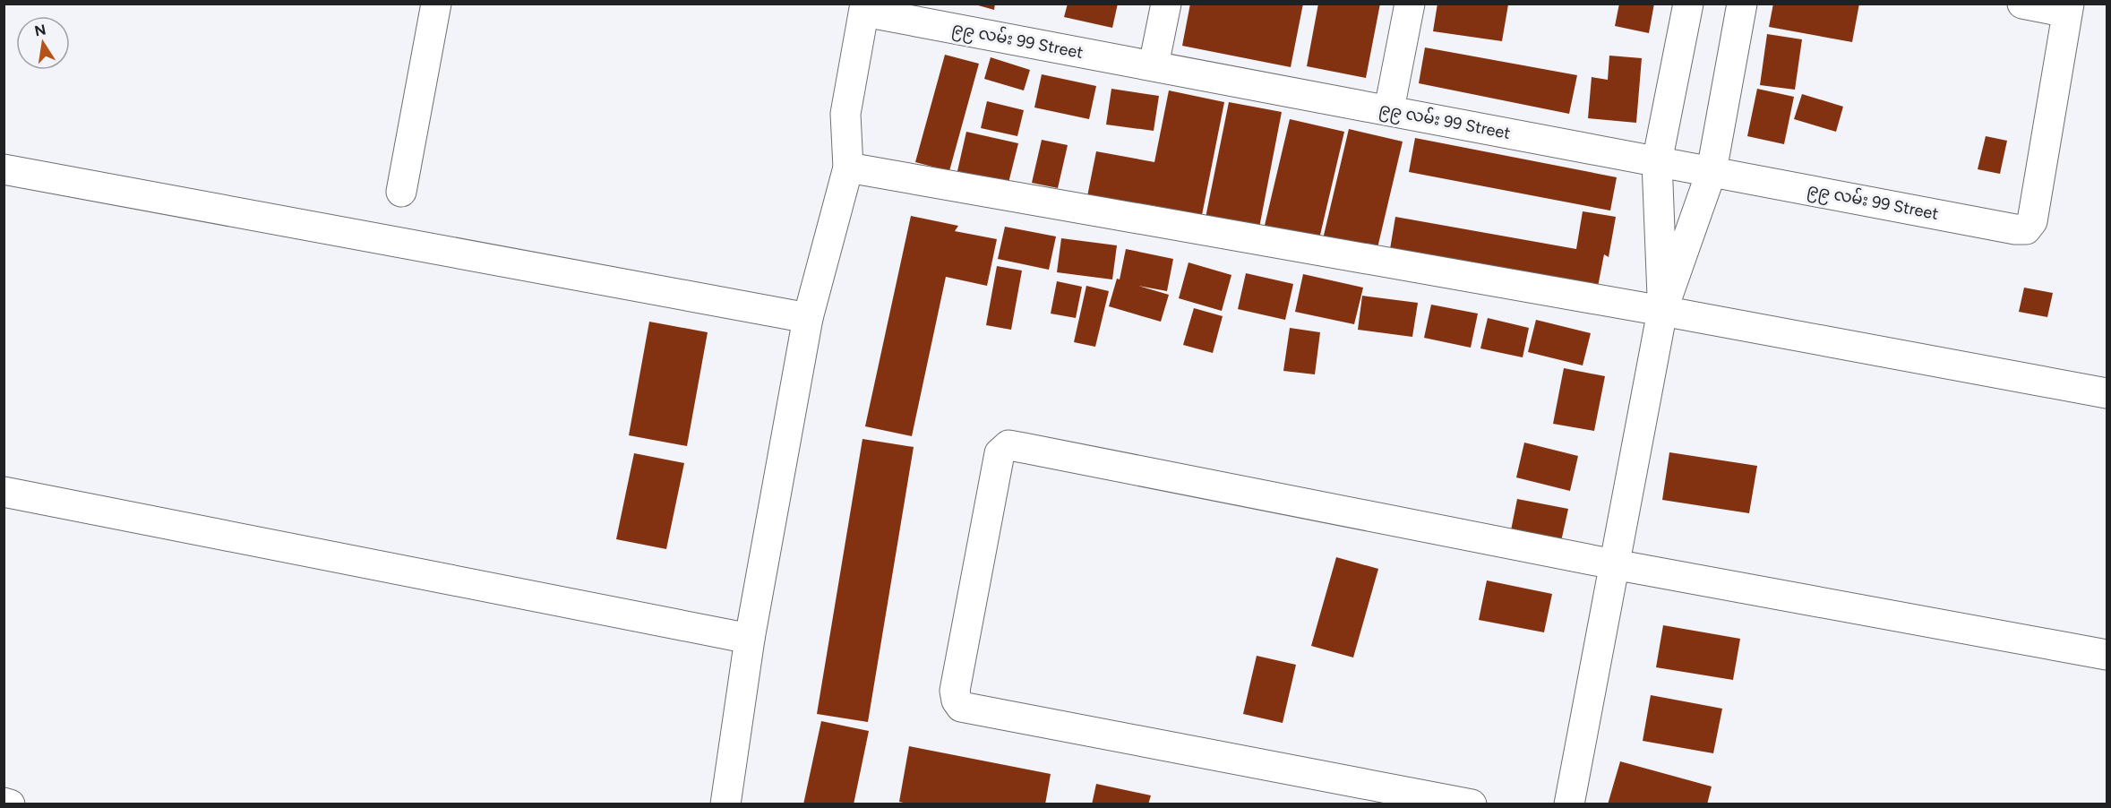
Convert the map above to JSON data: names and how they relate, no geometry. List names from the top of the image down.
{
  "streets": {
    "street": ["၉၉ လမ်း 99 Street"]
  },
  "north": "top"
}
